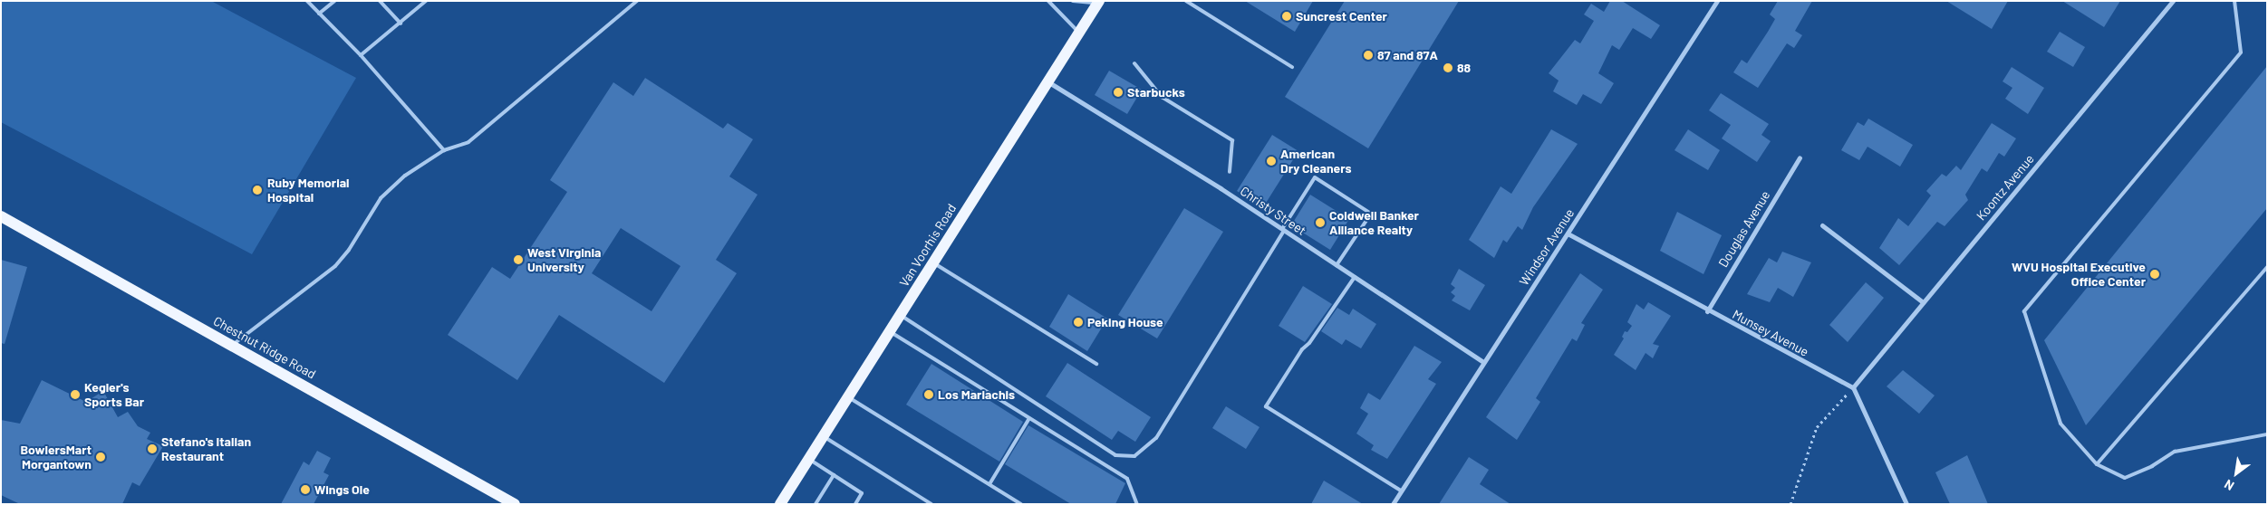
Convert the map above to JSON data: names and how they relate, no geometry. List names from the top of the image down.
{
  "streets": {
    "main road": ["Van Voorhis Road", "Chestnut Ridge Road"],
    "street": [
      "Koontz Avenue",
      "Christy Street",
      "Douglas Avenue",
      "Windsor Avenue",
      "Munsey Avenue"
    ]
  },
  "crossings": [
    ["Koontz Avenue", "Munsey Avenue"],
    ["Christy Street", "Van Voorhis Road"],
    ["Christy Street", "Windsor Avenue"],
    ["Douglas Avenue", "Munsey Avenue"],
    ["Windsor Avenue", "Munsey Avenue"]
  ],
  "places": [
    "Suncrest Center",
    "87 and 87A",
    "88",
    "Starbucks",
    "American Dry Cleaners",
    "Ruby Memorial Hospital",
    "Coldwell Banker Alliance Realty",
    "West Virginia University",
    "WVU Hospital Executive Office Center",
    "Peking House",
    "Kegler's Sports Bar",
    "Los Mariachis",
    "Stefano's Italian Restaurant",
    "BowlersMart Morgantown",
    "Wings Ole"
  ],
  "north": "bottom left"
}
